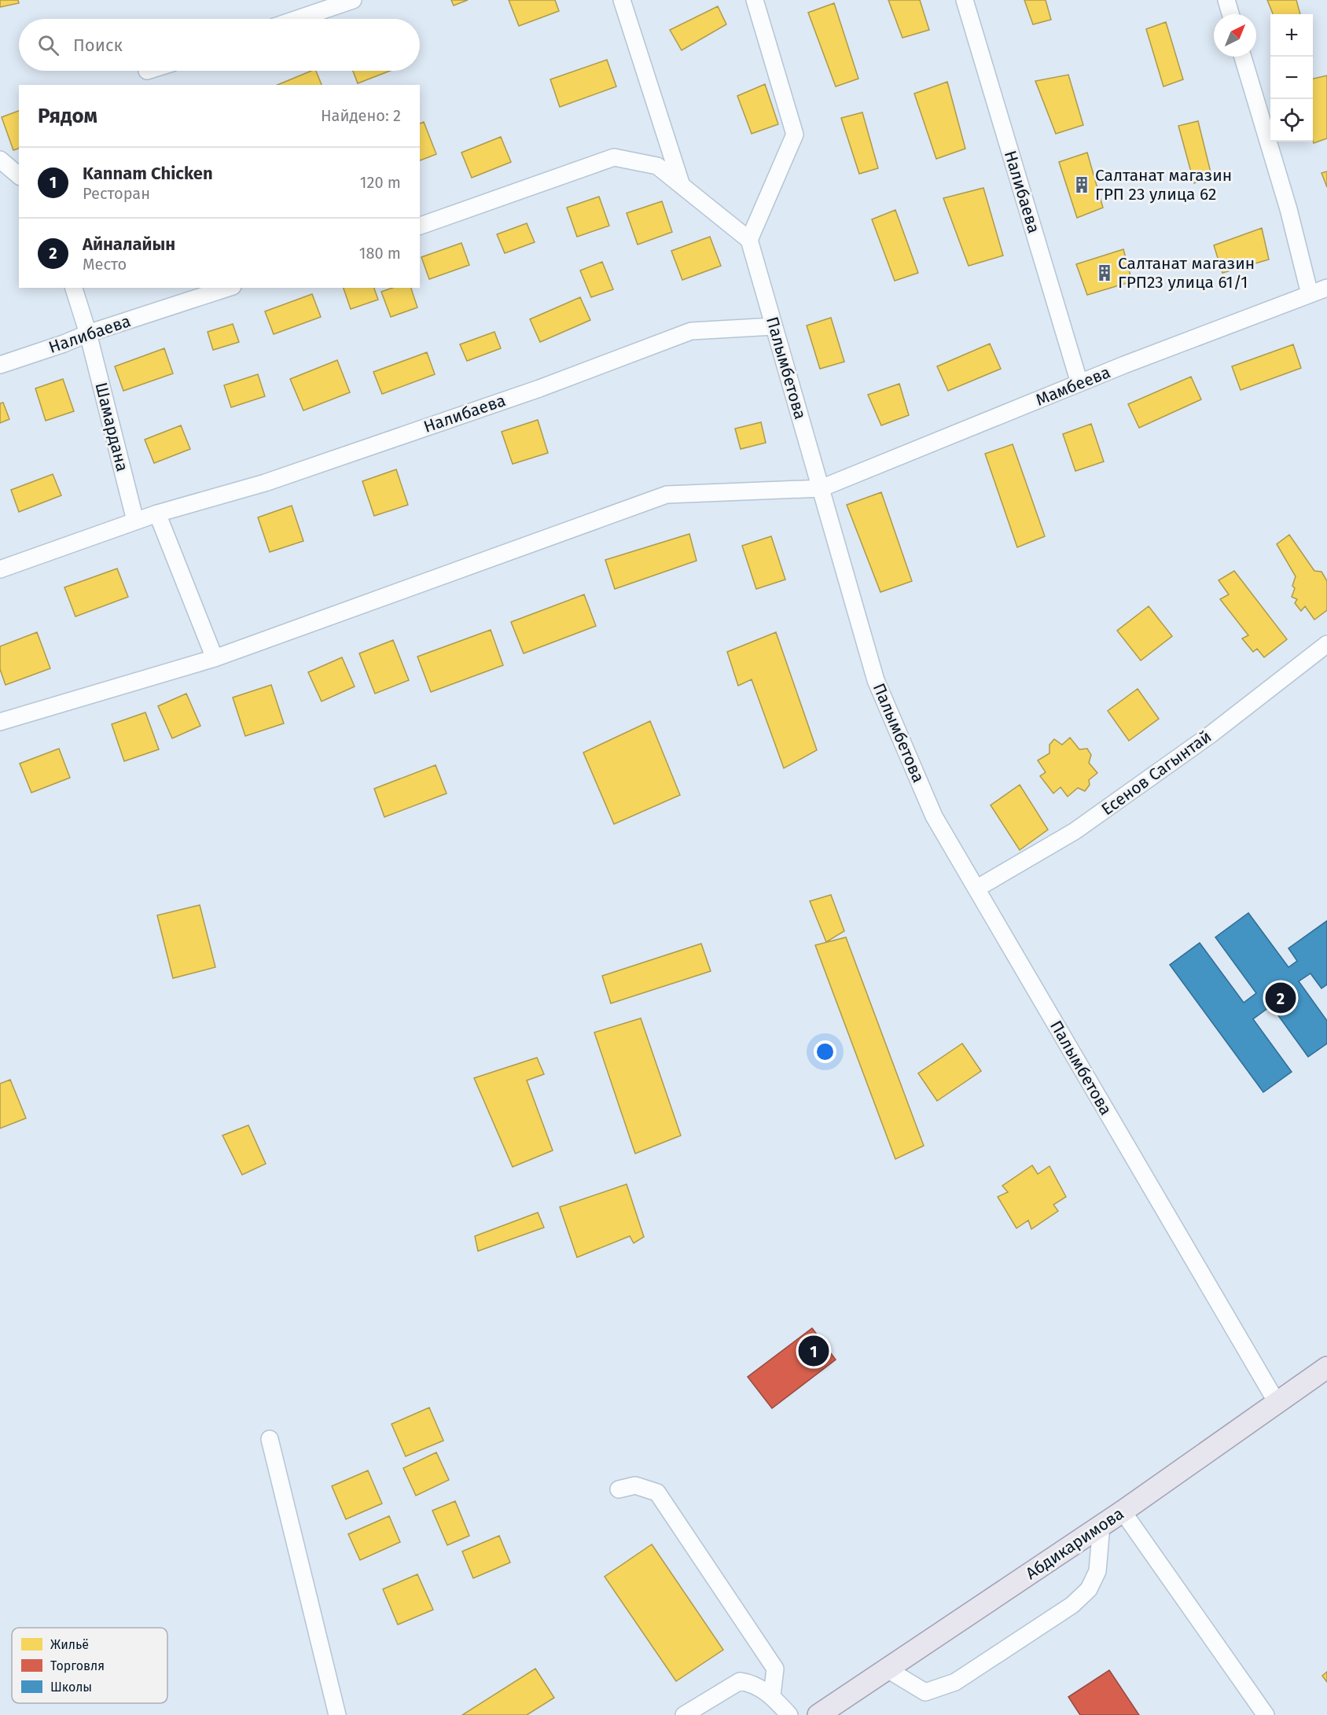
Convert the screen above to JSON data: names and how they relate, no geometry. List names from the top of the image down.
{
  "streets": {
    "main road": ["Абдикаримова"],
    "street": [
      "Налибаева",
      "Палымбетова",
      "Мамбеева",
      "Шамардана",
      "Есенов Сагынтай"
    ]
  },
  "crossings": [
    ["Налибаева", "Палымбетова"],
    ["Налибаева", "Мамбеева"],
    ["Налибаева", "Шамардана"],
    ["Палымбетова", "Мамбеева"],
    ["Палымбетова", "Есенов Сагынтай"],
    ["Палымбетова", "Абдикаримова"]
  ],
  "places": {
    "building": ["Салтанат магазин ГРП 23 улица 62", "Салтанат магазин ГРП23 улица 61/1"]
  },
  "legend": ["Жильё", "Торговля", "Школы"],
  "north": "top right",
  "page": {
    "map_buttons": ["+", "−"],
    "search": "Поиск",
    "heading": ["Рядом", "Найдено: 2"],
    "list": [
      {
        "mark": "1",
        "name": "Kannam Chicken",
        "note": "Ресторан",
        "value": "120 m"
      },
      {
        "mark": "2",
        "name": "Айналайын",
        "note": "Место",
        "value": "180 m"
      }
    ],
    "pins": ["2", "1"]
  }
}
